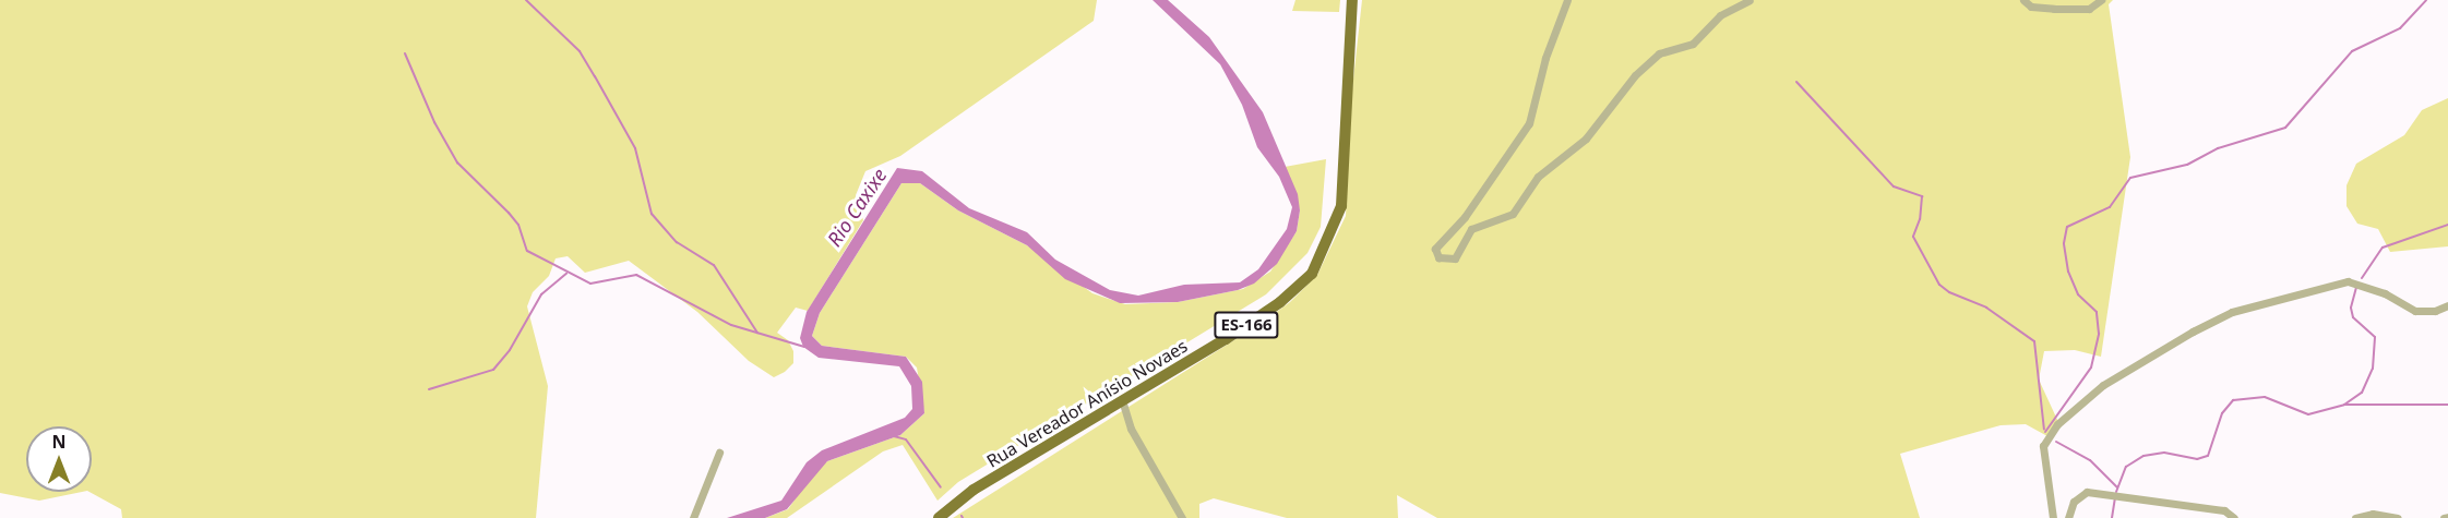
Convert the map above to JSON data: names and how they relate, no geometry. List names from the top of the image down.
{
  "streets": {
    "main road": ["ES-166", "Rua Vereador Anísio Novaes"]
  },
  "water": ["Rio Caxixe"],
  "north": "top"
}
